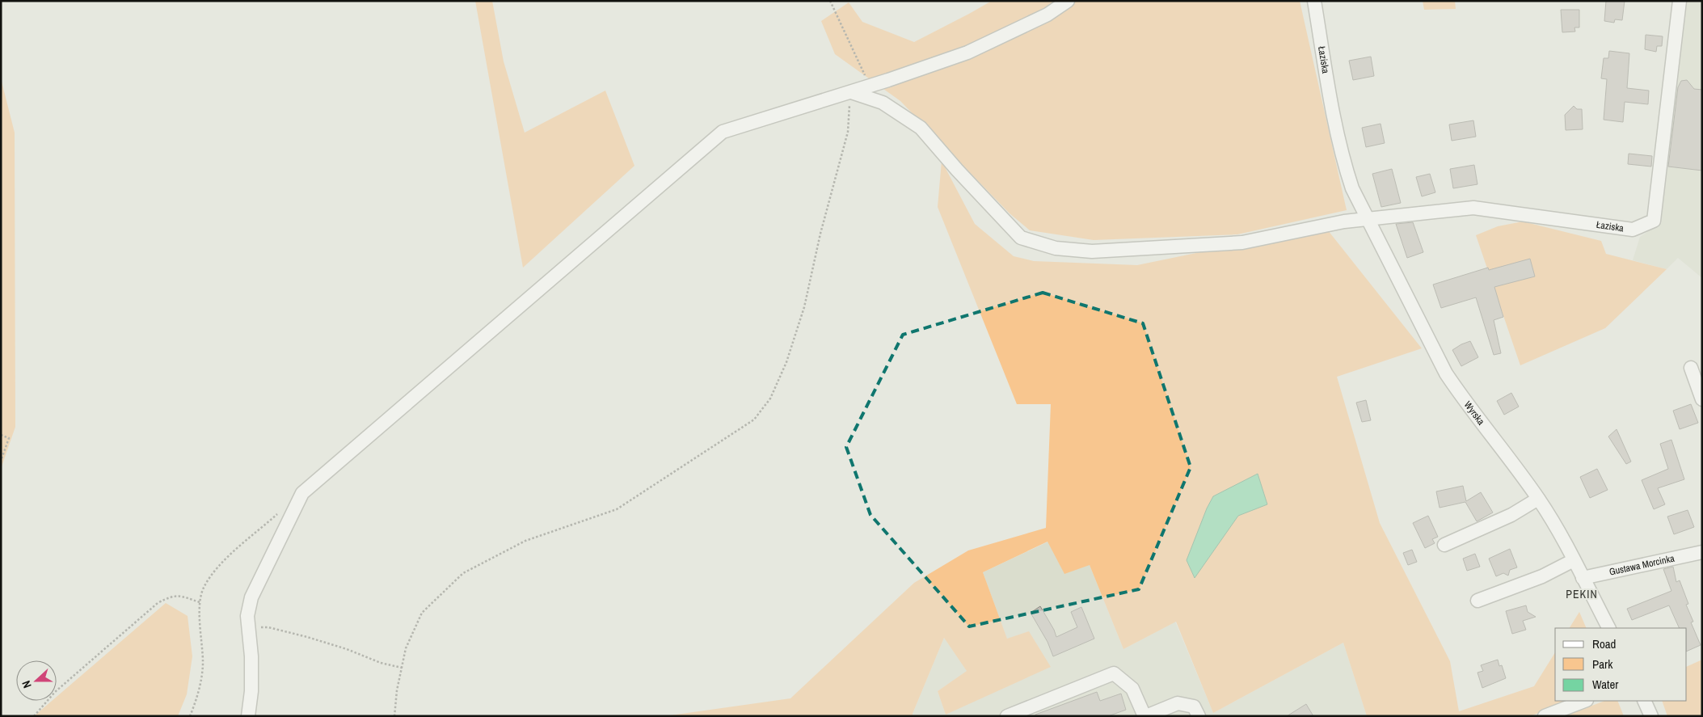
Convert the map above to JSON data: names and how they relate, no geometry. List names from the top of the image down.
{
  "streets": {
    "street": ["Łaziska", "Wyrska", "Gustawa Morcinka"]
  },
  "crossings": [
    ["Łaziska", "Wyrska"],
    ["Wyrska", "Gustawa Morcinka"]
  ],
  "districts": ["PEKIN"],
  "legend": ["Road", "Park", "Water"],
  "north": "left"
}
